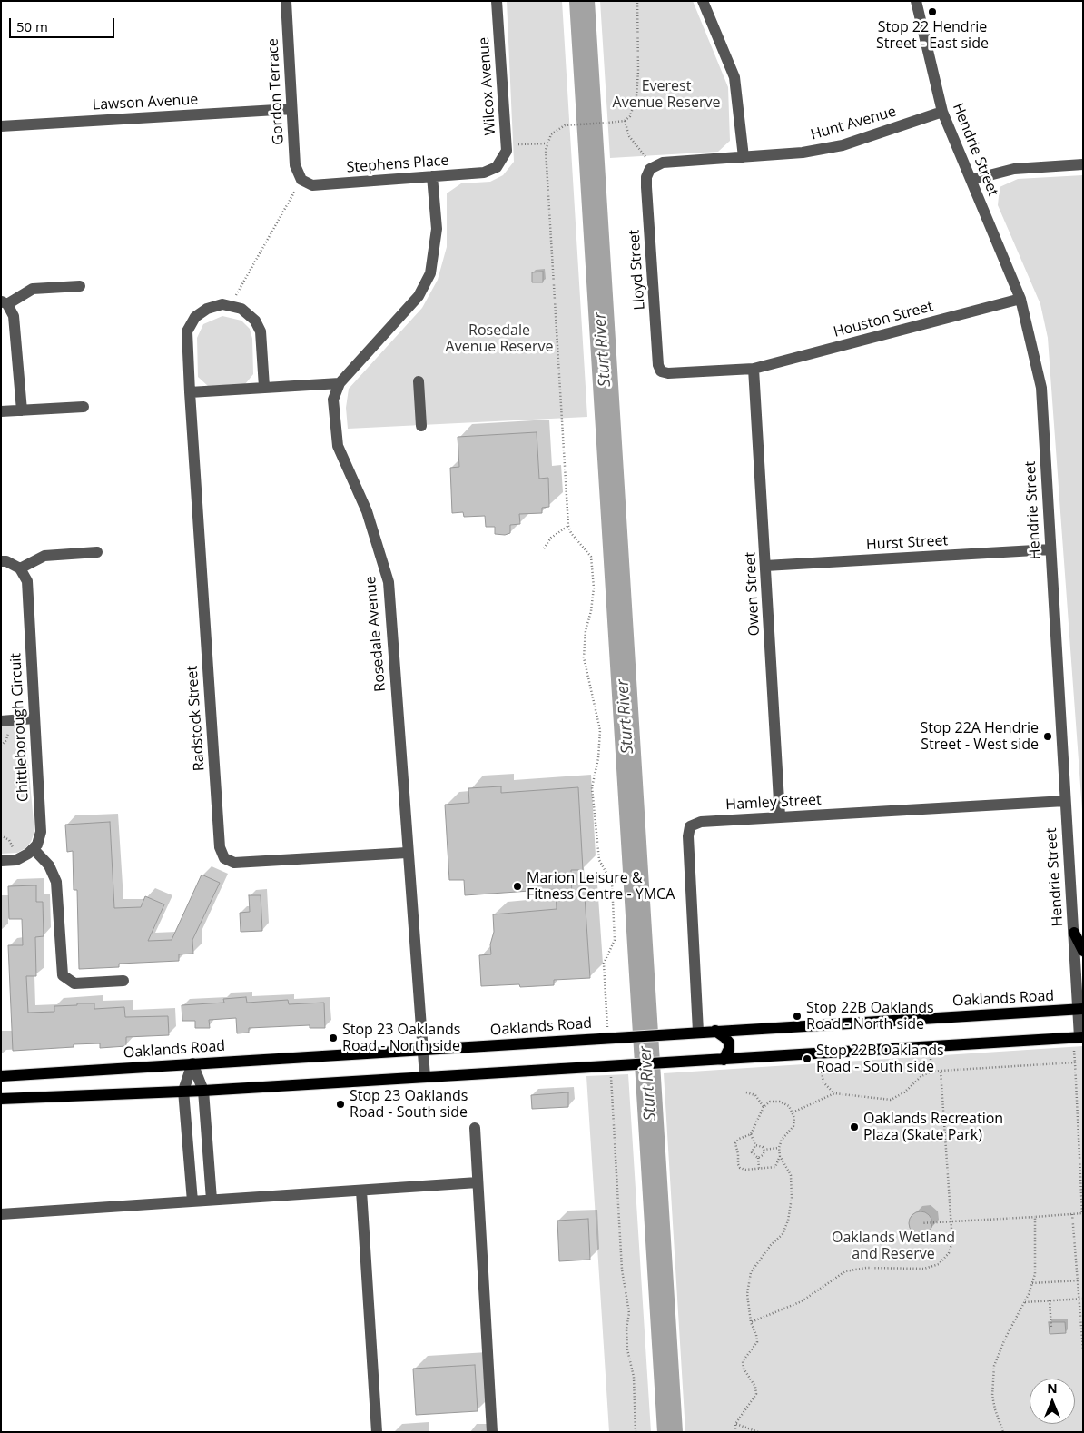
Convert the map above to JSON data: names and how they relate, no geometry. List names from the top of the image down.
{
  "streets": {
    "main road": ["Oaklands Road"],
    "street": [
      "Wilcox Avenue",
      "Gordon Terrace",
      "Lawson Avenue",
      "Hunt Avenue",
      "Hendrie Street",
      "Stephens Place",
      "Lloyd Street",
      "Houston Street",
      "Hurst Street",
      "Owen Street",
      "Rosedale Avenue",
      "Radstock Street",
      "Chittleborough Circuit",
      "Hamley Street"
    ]
  },
  "crossings": [
    ["Wilcox Avenue", "Stephens Place"],
    ["Gordon Terrace", "Lawson Avenue"],
    ["Gordon Terrace", "Stephens Place"],
    ["Hunt Avenue", "Hendrie Street"],
    ["Hendrie Street", "Houston Street"],
    ["Hendrie Street", "Hurst Street"],
    ["Hendrie Street", "Hamley Street"],
    ["Hendrie Street", "Oaklands Road"],
    ["Stephens Place", "Rosedale Avenue"],
    ["Lloyd Street", "Houston Street"],
    ["Lloyd Street", "Owen Street"],
    ["Houston Street", "Owen Street"],
    ["Hurst Street", "Owen Street"],
    ["Owen Street", "Hamley Street"],
    ["Rosedale Avenue", "Radstock Street"],
    ["Rosedale Avenue", "Oaklands Road"],
    ["Hamley Street", "Oaklands Road"]
  ],
  "water": ["Sturt River"],
  "parks": ["Everest Avenue Reserve", "Rosedale Avenue Reserve", "Oaklands Wetland and Reserve"],
  "places": [
    "Stop 22 Hendrie Street - East side",
    "Stop 22A Hendrie Street - West side",
    "Marion Leisure & Fitness Centre - YMCA",
    "Stop 22B Oaklands Road - North side",
    "Stop 23 Oaklands Road - North side",
    "Stop 22B Oaklands Road - South side",
    "Stop 23 Oaklands Road - South side",
    "Oaklands Recreation Plaza (Skate Park)"
  ],
  "scale_bar": "50 m",
  "north": "top"
}
